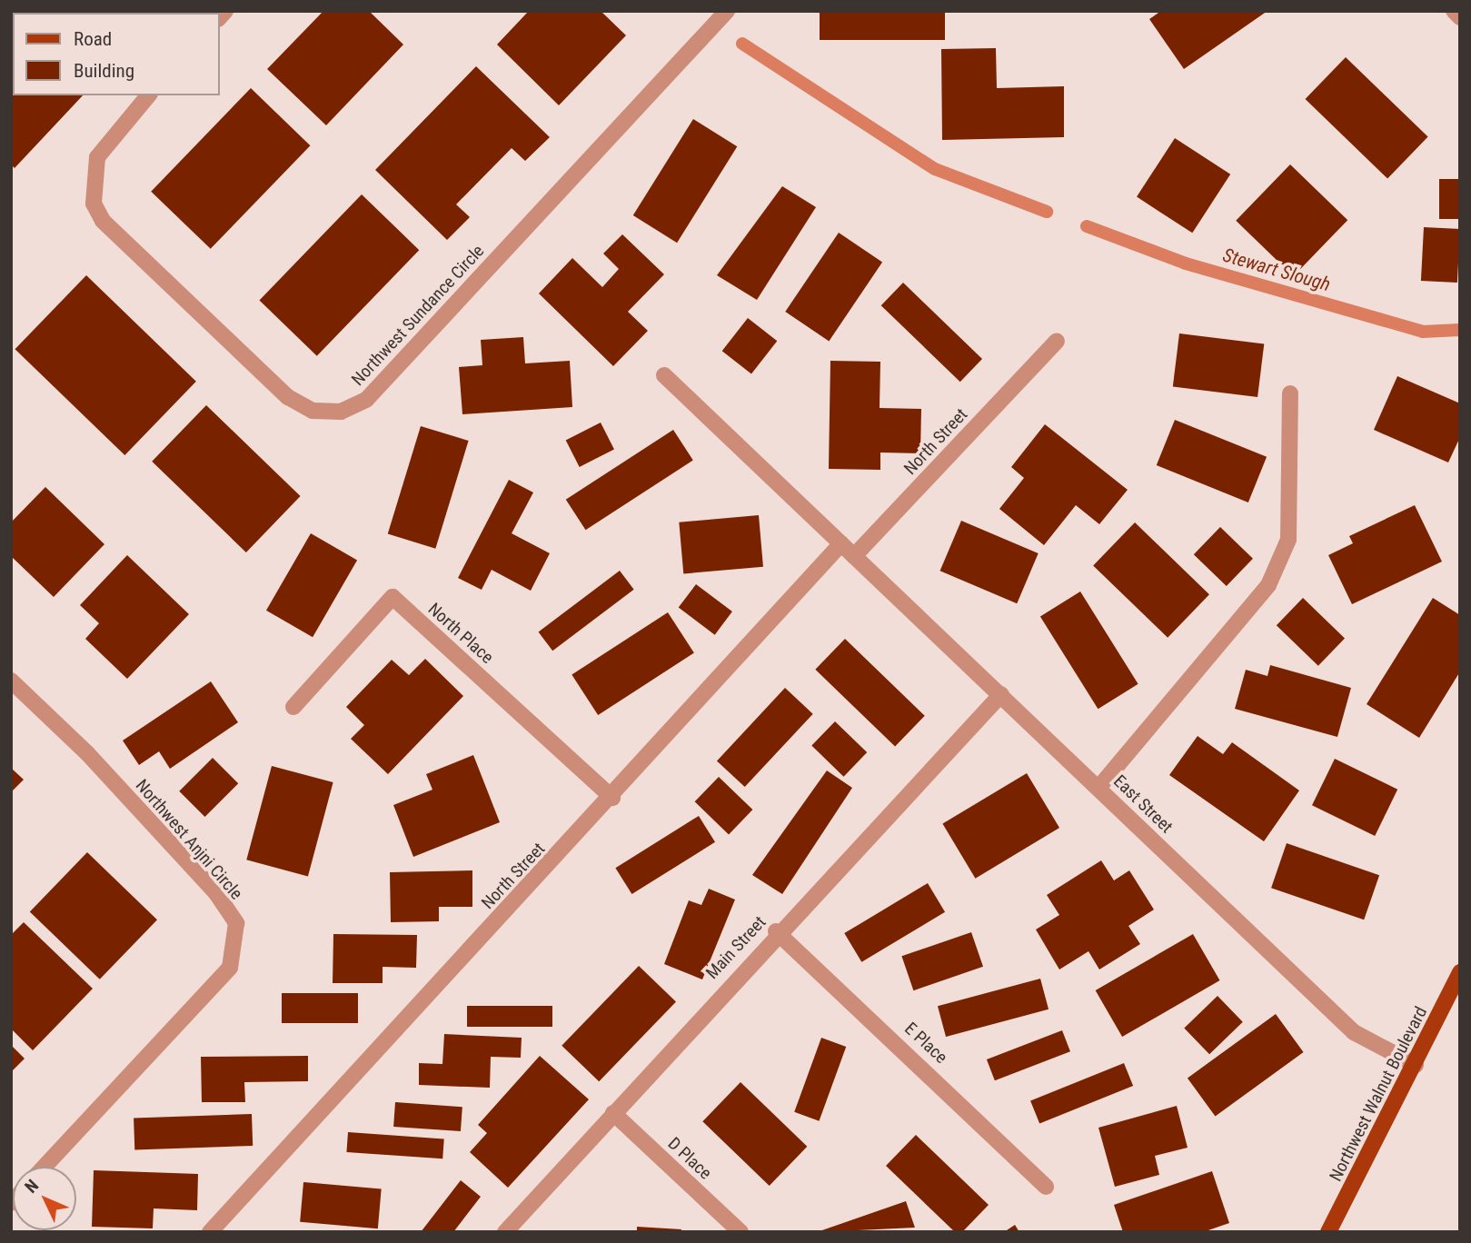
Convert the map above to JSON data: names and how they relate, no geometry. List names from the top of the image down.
{
  "streets": {
    "main road": ["Northwest Walnut Boulevard"],
    "street": [
      "Northwest Sundance Circle",
      "North Street",
      "North Place",
      "East Street",
      "Northwest Anjni Circle",
      "Main Street",
      "E Place",
      "D Place"
    ]
  },
  "crossings": [
    ["North Street", "North Place"],
    ["North Street", "East Street"],
    ["East Street", "Main Street"],
    ["East Street", "Northwest Walnut Boulevard"],
    ["Main Street", "E Place"],
    ["Main Street", "D Place"]
  ],
  "water": ["Stewart Slough"],
  "legend": ["Road", "Building"],
  "north": "top left"
}
